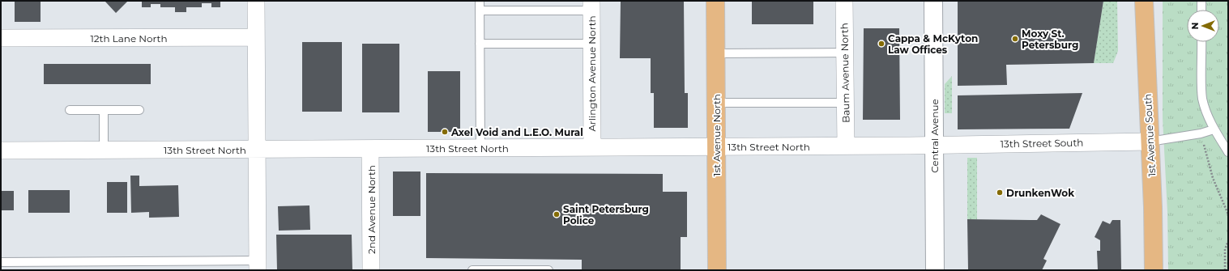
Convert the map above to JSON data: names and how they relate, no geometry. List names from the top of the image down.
{
  "streets": {
    "main road": ["1st Avenue North", "1st Avenue South"],
    "street": [
      "12th Lane North",
      "Baum Avenue North",
      "Arlington Avenue North",
      "Central Avenue",
      "13th Street South",
      "13th Street North",
      "2nd Avenue North"
    ]
  },
  "crossings": [
    ["Baum Avenue North", "13th Street North"],
    ["Arlington Avenue North", "13th Street North"],
    ["1st Avenue North", "13th Street North"],
    ["1st Avenue South", "13th Street South"],
    ["Central Avenue", "13th Street South"],
    ["Central Avenue", "13th Street North"],
    ["13th Street South", "13th Street North"],
    ["13th Street North", "2nd Avenue North"]
  ],
  "places": [
    "Moxy St. Petersburg",
    "Cappa & McKyton Law Offices",
    "Axel Void and L.E.O. Mural",
    "DrunkenWok",
    "Saint Petersburg Police"
  ],
  "north": "left"
}
